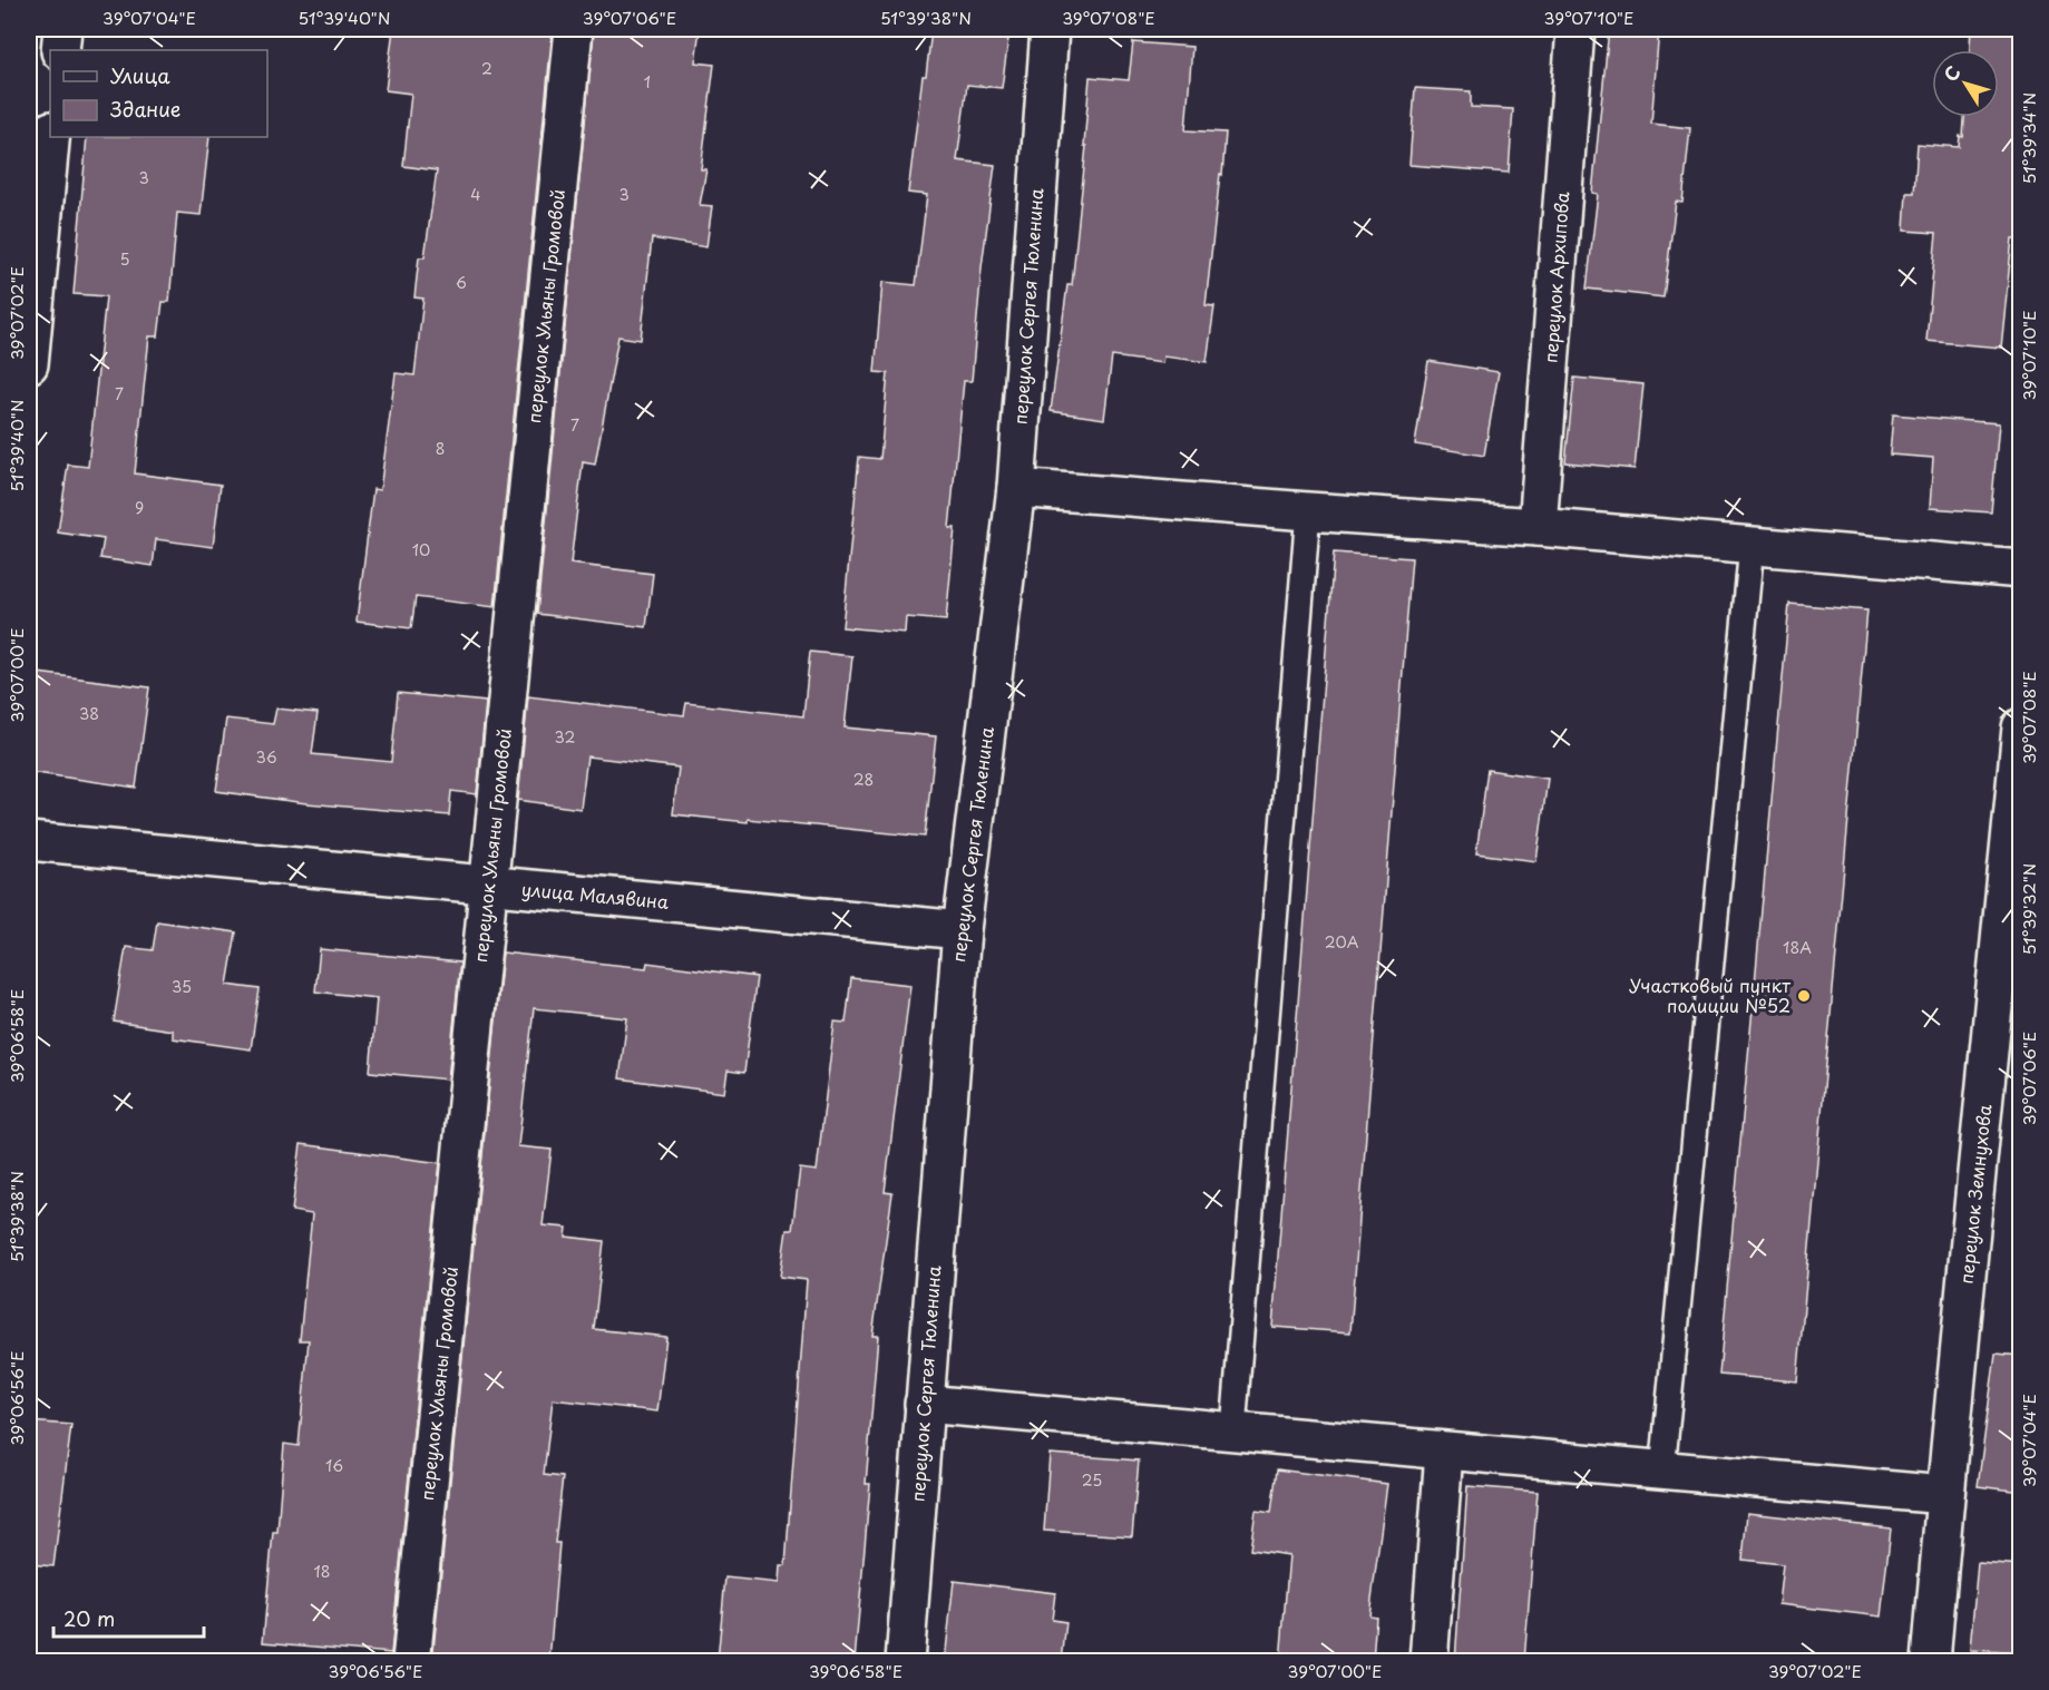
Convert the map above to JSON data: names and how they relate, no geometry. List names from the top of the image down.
{
  "streets": {
    "street": [
      "переулок Архипова",
      "переулок Ульяны Громовой",
      "переулок Сергея Тюленина",
      "улица Малявина",
      "переулок Земнухова"
    ]
  },
  "crossings": [
    ["переулок Ульяны Громовой", "улица Малявина"],
    ["переулок Сергея Тюленина", "улица Малявина"]
  ],
  "places": ["Участковый пункт полиции №52"],
  "house_numbers": [
    "2",
    "1",
    "3",
    "4",
    "3",
    "5",
    "6",
    "7",
    "7",
    "8",
    "9",
    "10",
    "38",
    "32",
    "36",
    "28",
    "20А",
    "18А",
    "35",
    "16",
    "25",
    "18"
  ],
  "legend": ["Улица", "Здание"],
  "scale_bar": "20 m",
  "north": "top left",
  "coordinates": [
    "39°07'04\"E",
    "51°39'40\"N",
    "39°07'06\"E",
    "51°39'38\"N",
    "39°07'08\"E",
    "39°07'10\"E",
    "51°39'34\"N",
    "39°07'02\"E",
    "39°07'00\"E",
    "51°39'32\"N",
    "39°06'58\"E",
    "39°06'56\"E"
  ]
}
